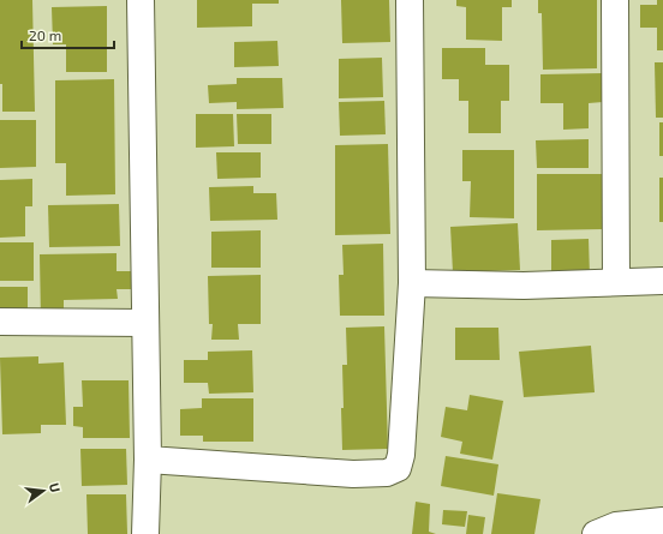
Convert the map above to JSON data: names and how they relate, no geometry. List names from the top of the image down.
{
  "scale_bar": "20 m",
  "north": "right"
}
